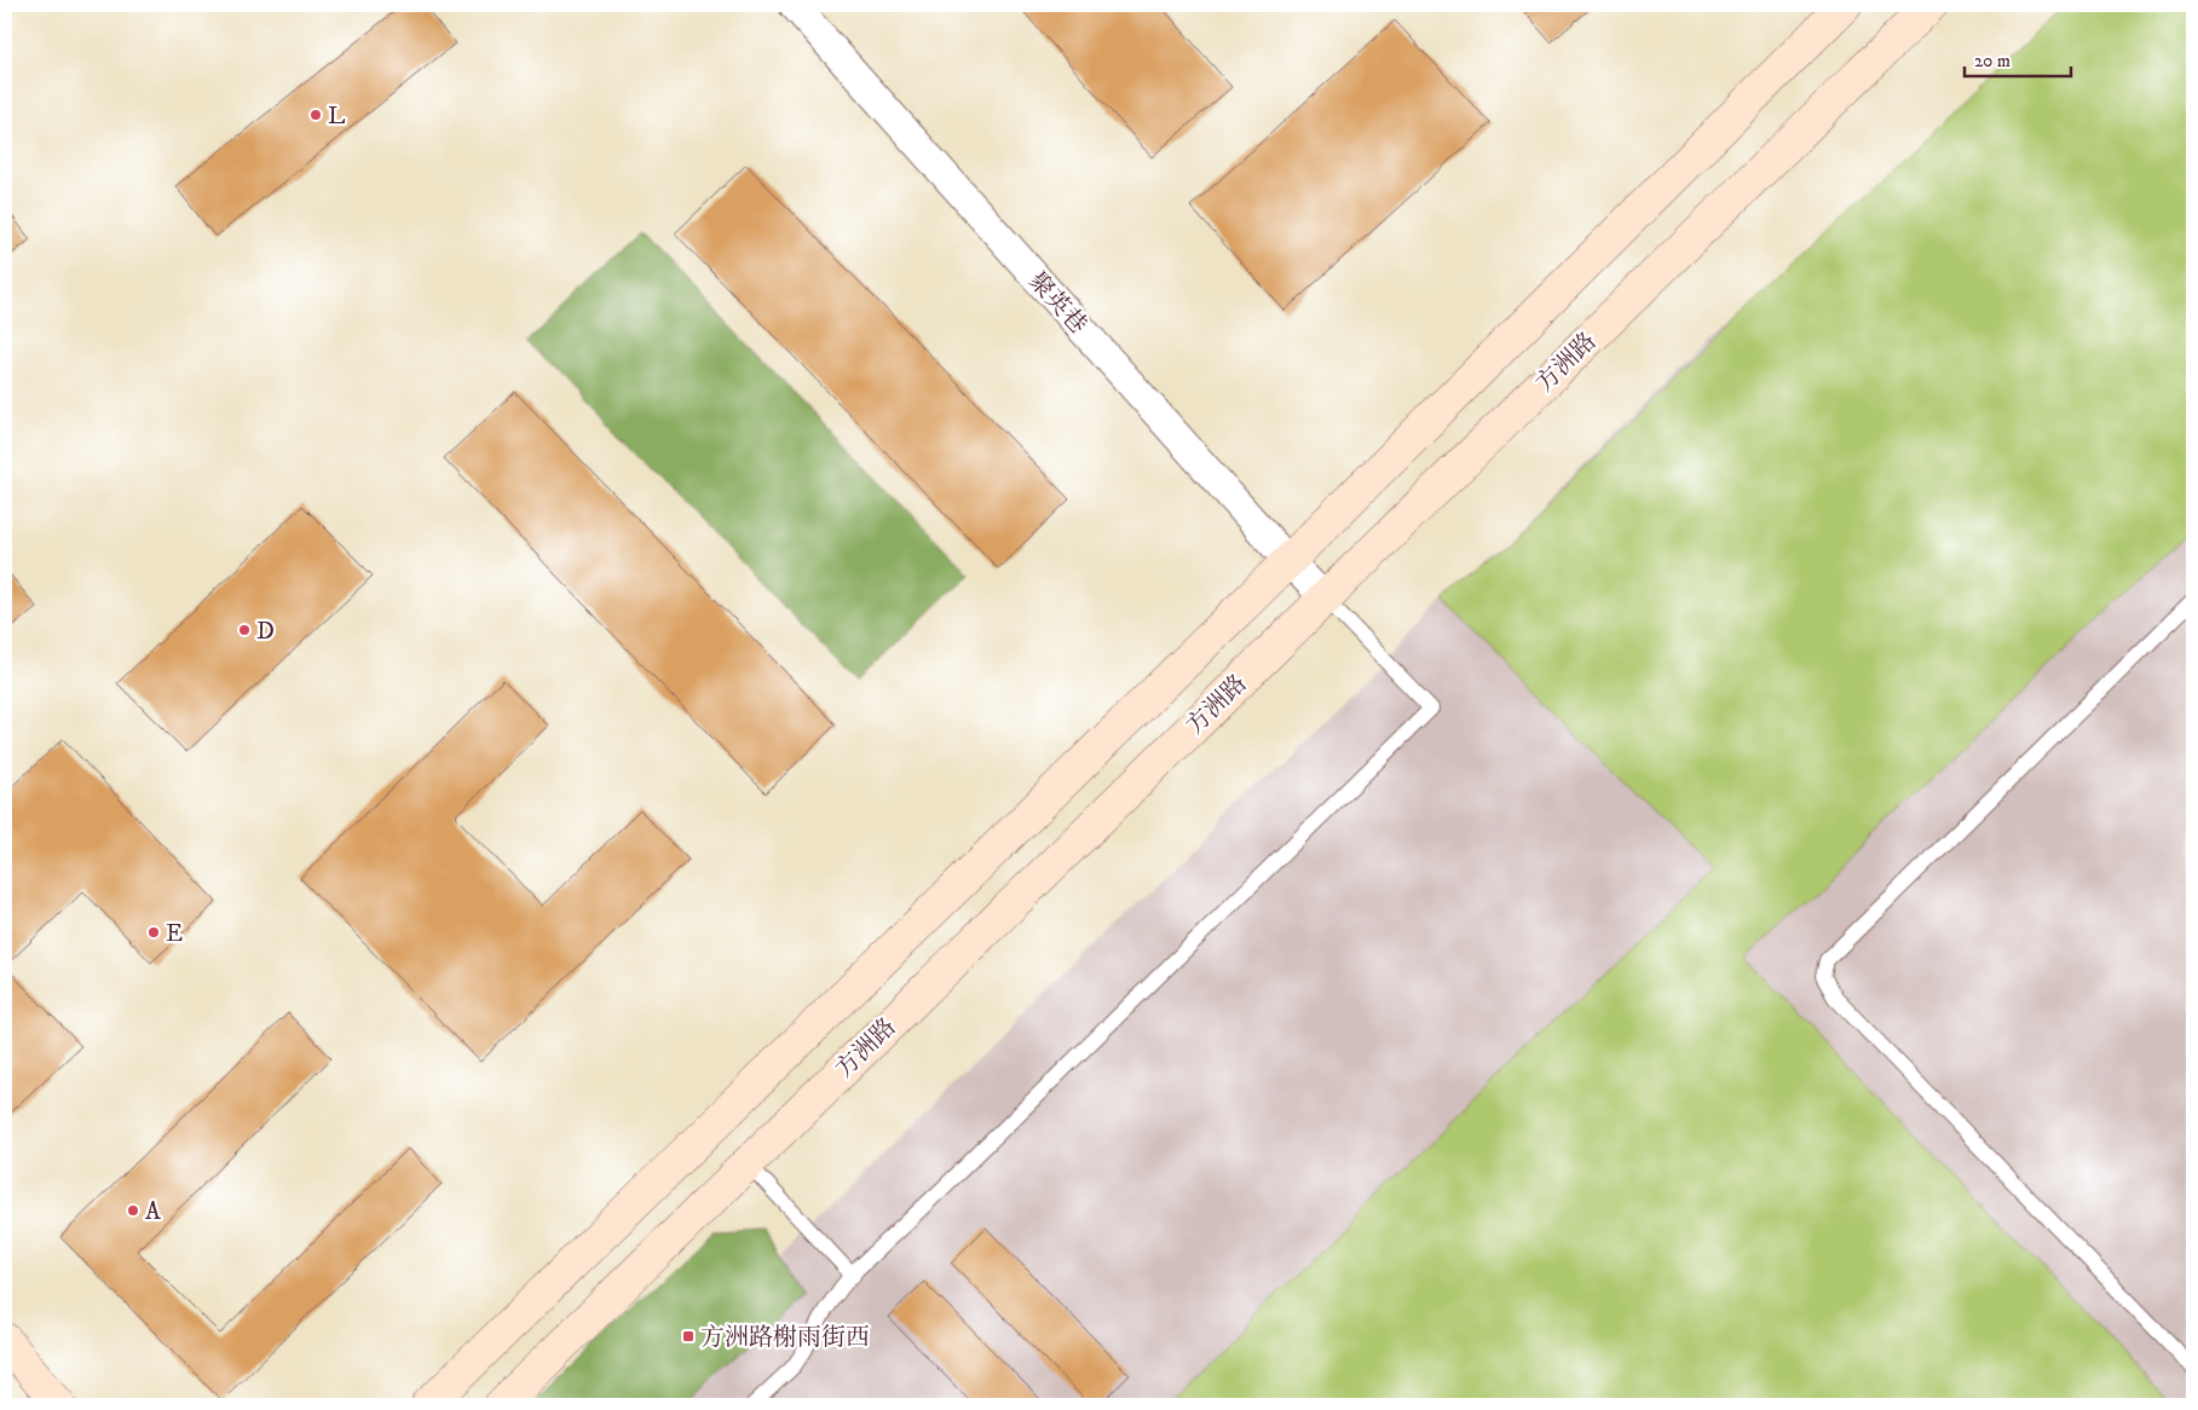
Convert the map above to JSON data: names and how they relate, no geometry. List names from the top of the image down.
{
  "streets": {
    "main road": ["方洲路"],
    "street": ["聚英巷"]
  },
  "crossings": [
    ["聚英巷", "方洲路"]
  ],
  "places": {
    "other": [
      "L",
      "D",
      "E",
      "A"
    ],
    "transit": ["方洲路榭雨街西"]
  },
  "scale_bar": "20 m"
}
